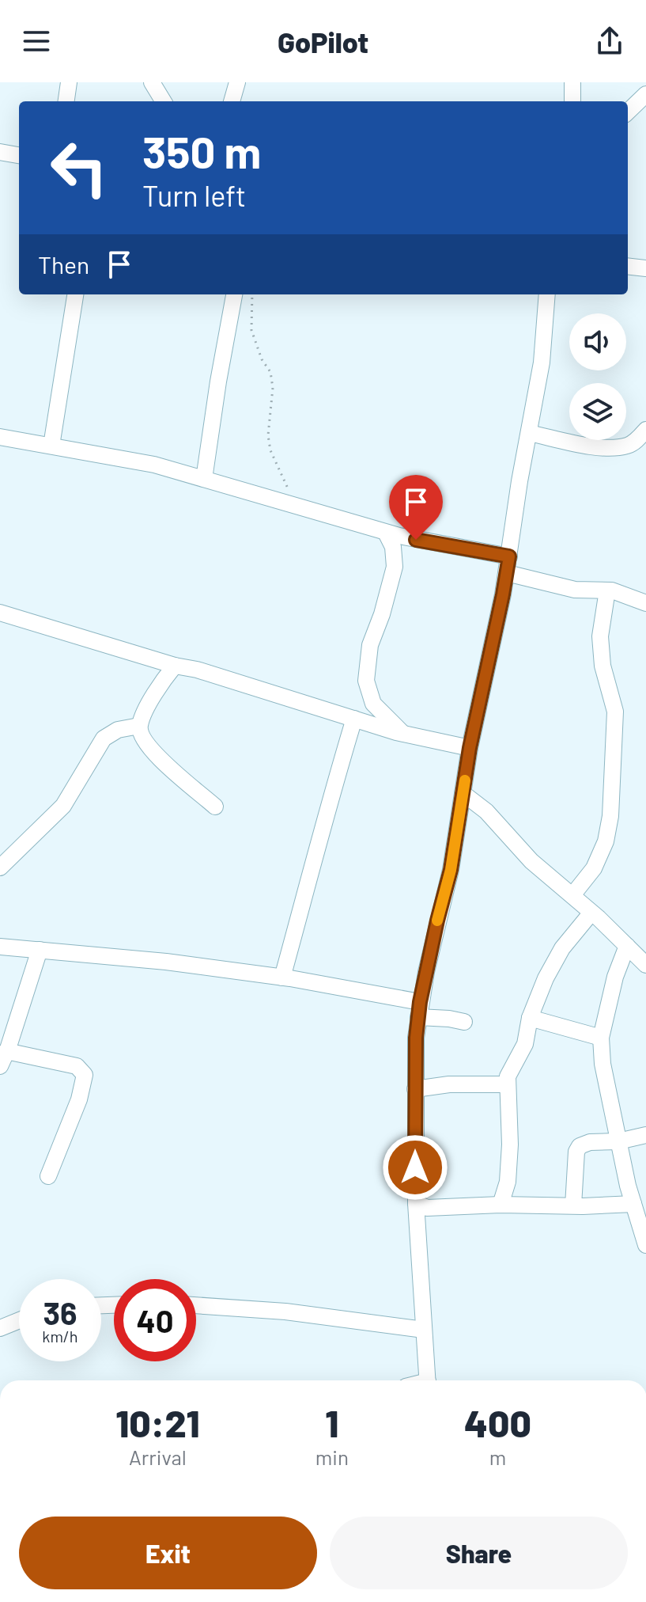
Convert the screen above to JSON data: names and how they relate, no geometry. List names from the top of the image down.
{
  "page": {
    "header": "GoPilot",
    "turn": ["350 m", "Turn left"],
    "then": "Then",
    "speed": "36 km/h",
    "limit": "40",
    "eta": [
      "10:21",
      "Arrival",
      "1",
      "min",
      "400",
      "m"
    ],
    "buttons": ["Exit", "Share"]
  }
}
